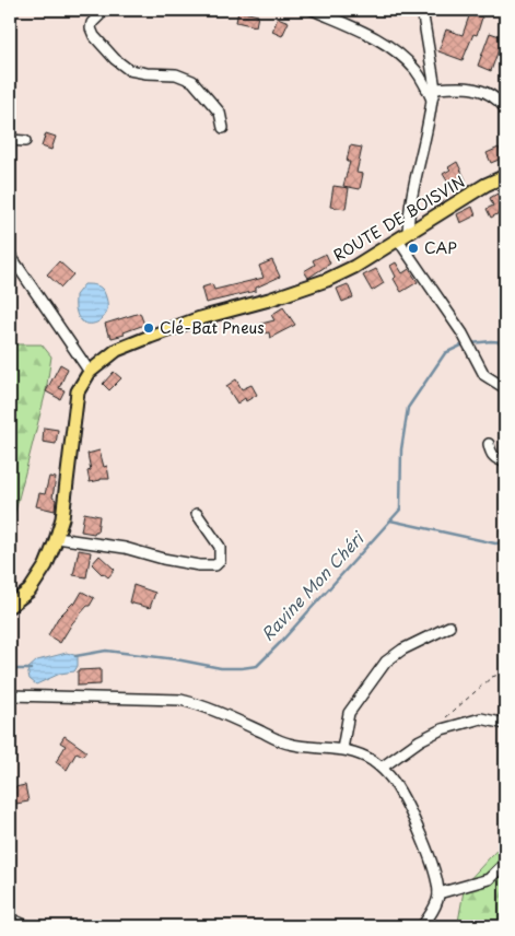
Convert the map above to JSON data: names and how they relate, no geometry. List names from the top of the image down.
{
  "streets": {
    "main road": ["ROUTE DE BOISVIN"]
  },
  "water": ["Ravine Mon Chéri"],
  "places": ["CAP", "Clé-Bat Pneus"]
}
